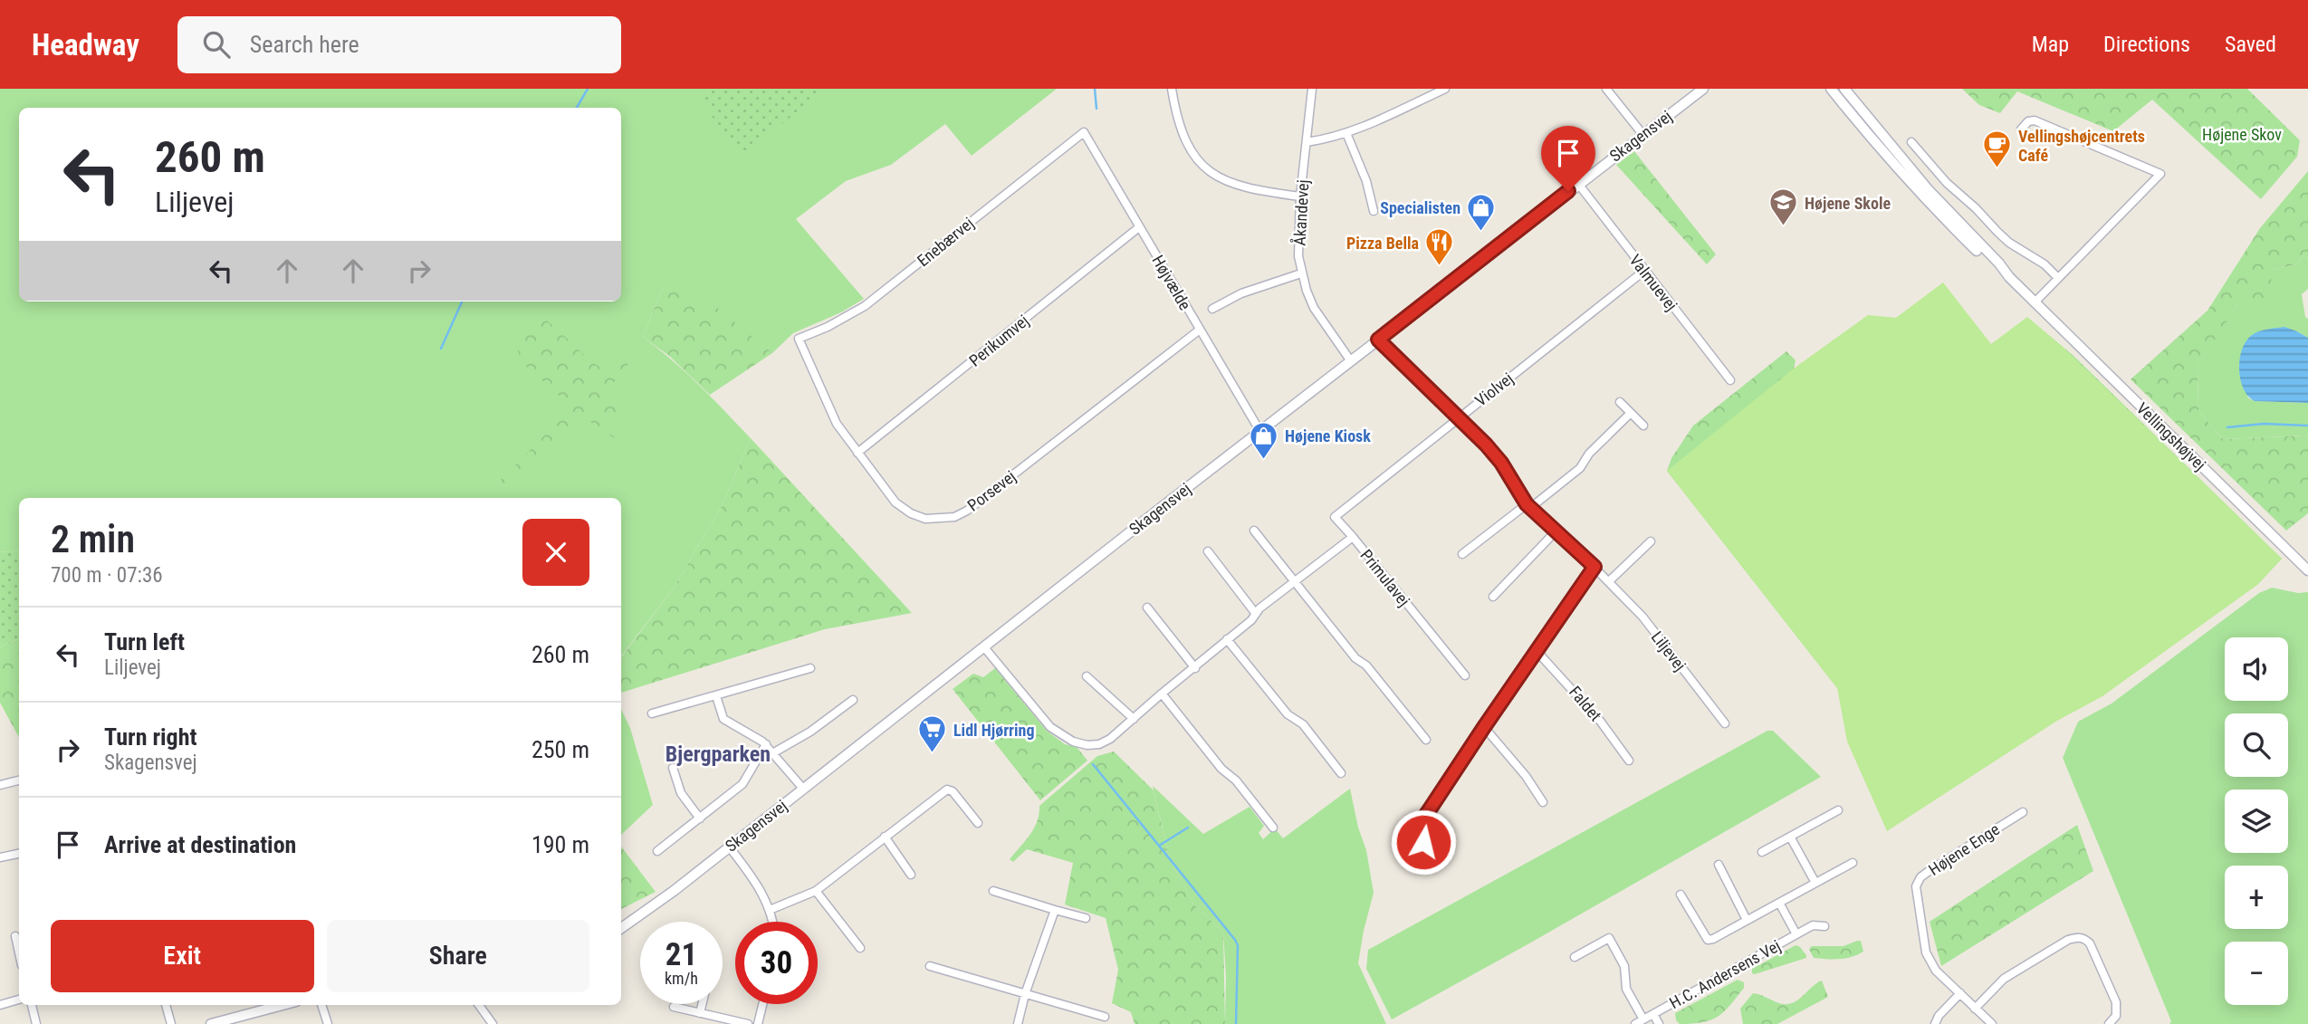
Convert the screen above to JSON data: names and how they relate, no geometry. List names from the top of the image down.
{
  "streets": {
    "street": [
      "Skagensvej",
      "Åkandevej",
      "Enebærvej",
      "Højvælde",
      "Valmuevej",
      "Perikumvej",
      "Violvej",
      "Vellingshøjvej",
      "Porsevej",
      "Primulavej",
      "Liljevej",
      "Faldet",
      "Højene Enge",
      "H.C. Andersens Vej"
    ]
  },
  "crossings": [
    ["Skagensvej", "Åkandevej"],
    ["Skagensvej", "Højvælde"],
    ["Skagensvej", "Valmuevej"],
    ["Skagensvej", "Primulavej"],
    ["Skagensvej", "Liljevej"],
    ["Enebærvej", "Højvælde"],
    ["Enebærvej", "Porsevej"],
    ["Højvælde", "Perikumvej"],
    ["Højvælde", "Porsevej"],
    ["Valmuevej", "Violvej"],
    ["Perikumvej", "Porsevej"],
    ["Violvej", "Primulavej"],
    ["Violvej", "Liljevej"]
  ],
  "districts": ["Bjergparken"],
  "parks": ["Højene Skov"],
  "places": {
    "cafe": ["Vellingshøjcentrets Café"],
    "school or university": ["Højene Skole"],
    "shop": ["Specialisten", "Højene Kiosk"],
    "restaurant": ["Pizza Bella"],
    "supermarket": ["Lidl Hjørring"]
  },
  "page": {
    "header": "Headway",
    "search": "Search here",
    "nav": ["Map", "Directions", "Saved"],
    "turn": ["260 m", "Liljevej"],
    "heading": ["2 min", "700 m · 07:36"],
    "list": [
      {
        "name": "Turn left",
        "note": "Liljevej",
        "value": "260 m"
      },
      {
        "name": "Turn right",
        "note": "Skagensvej",
        "value": "250 m"
      },
      {
        "name": "Arrive at destination",
        "value": "190 m"
      }
    ],
    "map_buttons": ["+", "−"],
    "buttons": ["Exit", "Share"],
    "speed": "21 km/h",
    "limit": "30"
  }
}
